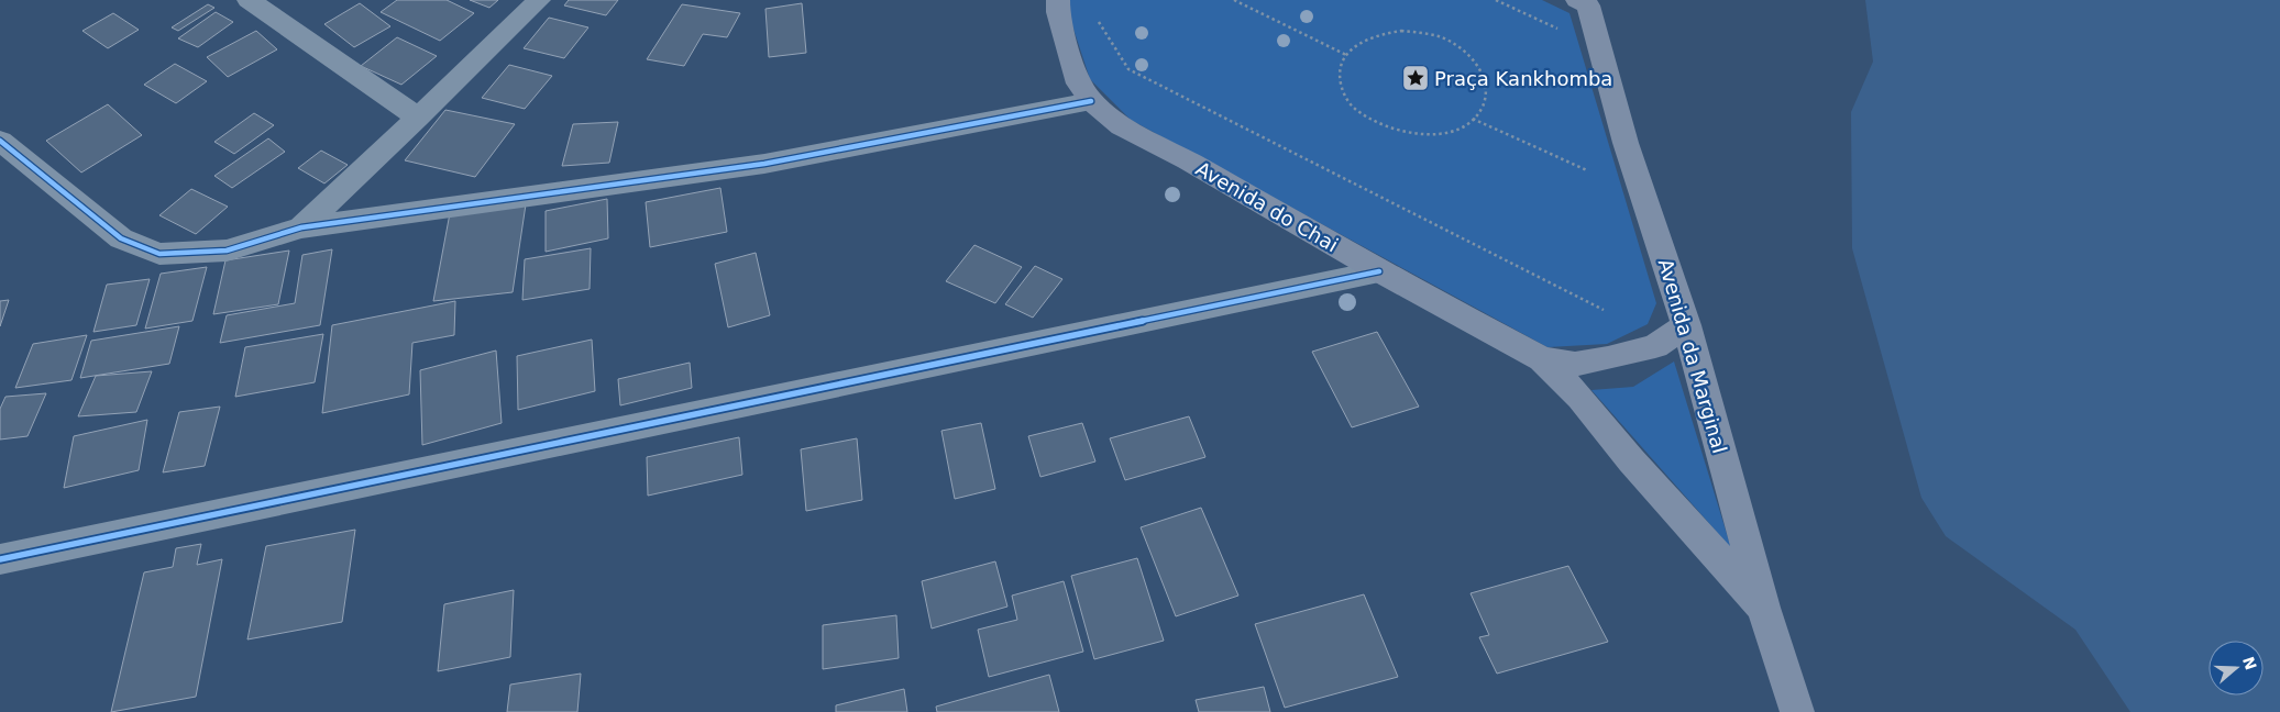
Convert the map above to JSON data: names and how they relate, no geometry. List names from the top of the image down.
{
  "streets": {
    "main road": ["Avenida do Chai", "Avenida da Marginal"]
  },
  "places": {
    "place": ["Praça Kankhomba"]
  },
  "north": "right"
}
